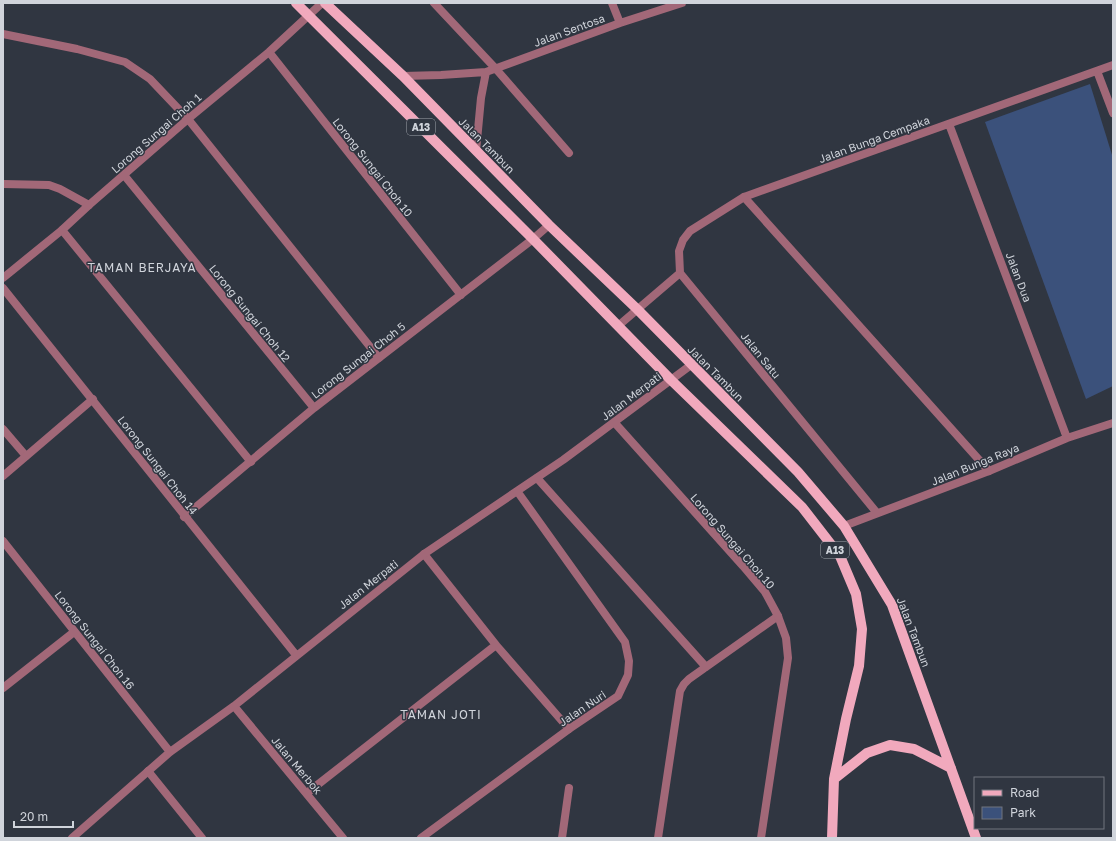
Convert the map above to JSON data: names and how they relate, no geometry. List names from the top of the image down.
{
  "streets": {
    "main road": ["A13", "Jalan Tambun"],
    "street": [
      "Jalan Sentosa",
      "Lorong Sungai Choh 1",
      "Jalan Bunga Cempaka",
      "Lorong Sungai Choh 10",
      "Jalan Dua",
      "Lorong Sungai Choh 12",
      "Jalan Satu",
      "Lorong Sungai Choh 5",
      "Jalan Merpati",
      "Jalan Bunga Raya",
      "Lorong Sungai Choh 14",
      "Lorong Sungai Choh 16",
      "Jalan Nuri",
      "Jalan Merbok"
    ]
  },
  "crossings": [
    ["Jalan Sentosa", "Jalan Tambun"],
    ["A13", "Lorong Sungai Choh 1"],
    ["A13", "Lorong Sungai Choh 5"],
    ["A13", "Jalan Merpati"],
    ["Lorong Sungai Choh 1", "Jalan Tambun"],
    ["Lorong Sungai Choh 1", "Lorong Sungai Choh 10"],
    ["Lorong Sungai Choh 1", "Lorong Sungai Choh 12"],
    ["Jalan Bunga Cempaka", "Jalan Dua"],
    ["Jalan Bunga Cempaka", "Jalan Satu"],
    ["Jalan Tambun", "Lorong Sungai Choh 5"],
    ["Jalan Tambun", "Jalan Merpati"],
    ["Jalan Tambun", "Jalan Bunga Raya"],
    ["Lorong Sungai Choh 10", "Lorong Sungai Choh 5"],
    ["Lorong Sungai Choh 10", "Jalan Merpati"],
    ["Jalan Dua", "Jalan Bunga Raya"],
    ["Lorong Sungai Choh 12", "Lorong Sungai Choh 5"],
    ["Jalan Satu", "Jalan Bunga Raya"],
    ["Lorong Sungai Choh 5", "Lorong Sungai Choh 14"],
    ["Jalan Merpati", "Lorong Sungai Choh 14"],
    ["Jalan Merpati", "Lorong Sungai Choh 16"],
    ["Jalan Merpati", "Jalan Nuri"],
    ["Jalan Merpati", "Jalan Merbok"]
  ],
  "districts": ["TAMAN BERJAYA", "TAMAN JOTI"],
  "legend": ["Road", "Park"],
  "scale_bar": "20 m"
}
